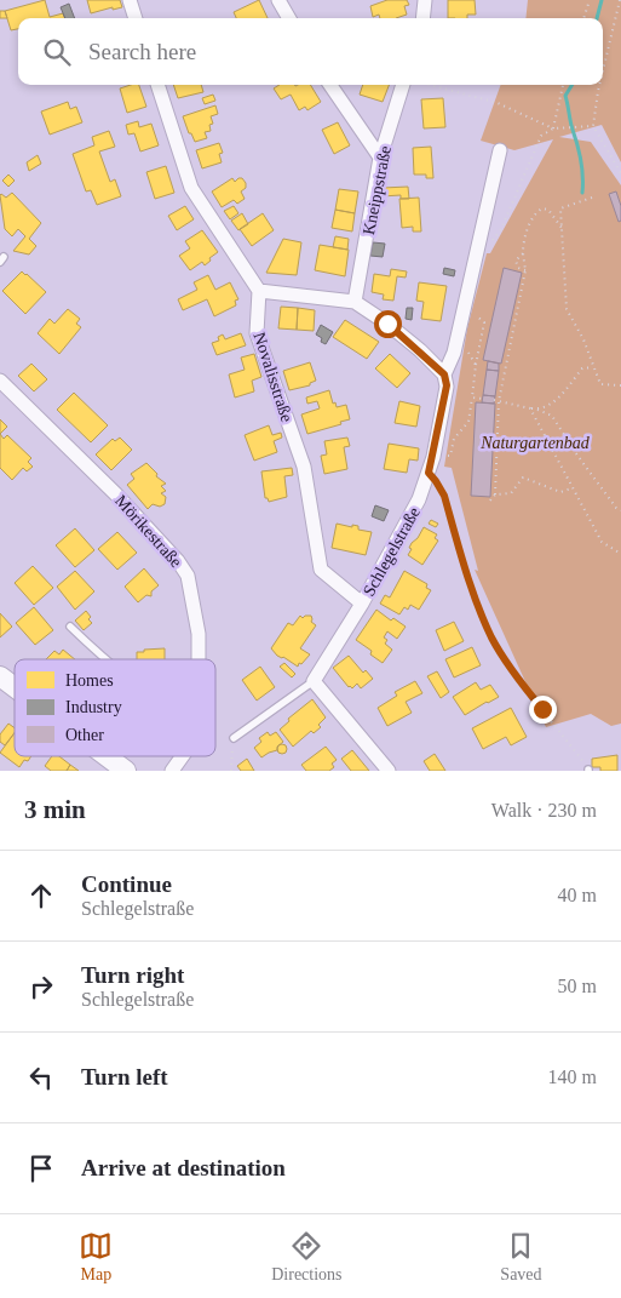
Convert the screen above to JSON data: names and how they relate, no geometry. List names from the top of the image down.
{
  "streets": {
    "street": [
      "Kneippstraße",
      "Novalisstraße",
      "Mörikestraße",
      "Schlegelstraße"
    ]
  },
  "crossings": [
    ["Novalisstraße", "Schlegelstraße"]
  ],
  "parks": ["Naturgartenbad"],
  "legend": ["Homes", "Industry", "Other"],
  "page": {
    "search": "Search here",
    "heading": ["3 min", "Walk · 230 m"],
    "list": [
      ["Continue", "Schlegelstraße", "40 m"],
      ["Turn right", "Schlegelstraße", "50 m"],
      ["Turn left", "140 m"],
      "Arrive at destination"
    ],
    "nav": ["Map", "Directions", "Saved"]
  }
}
